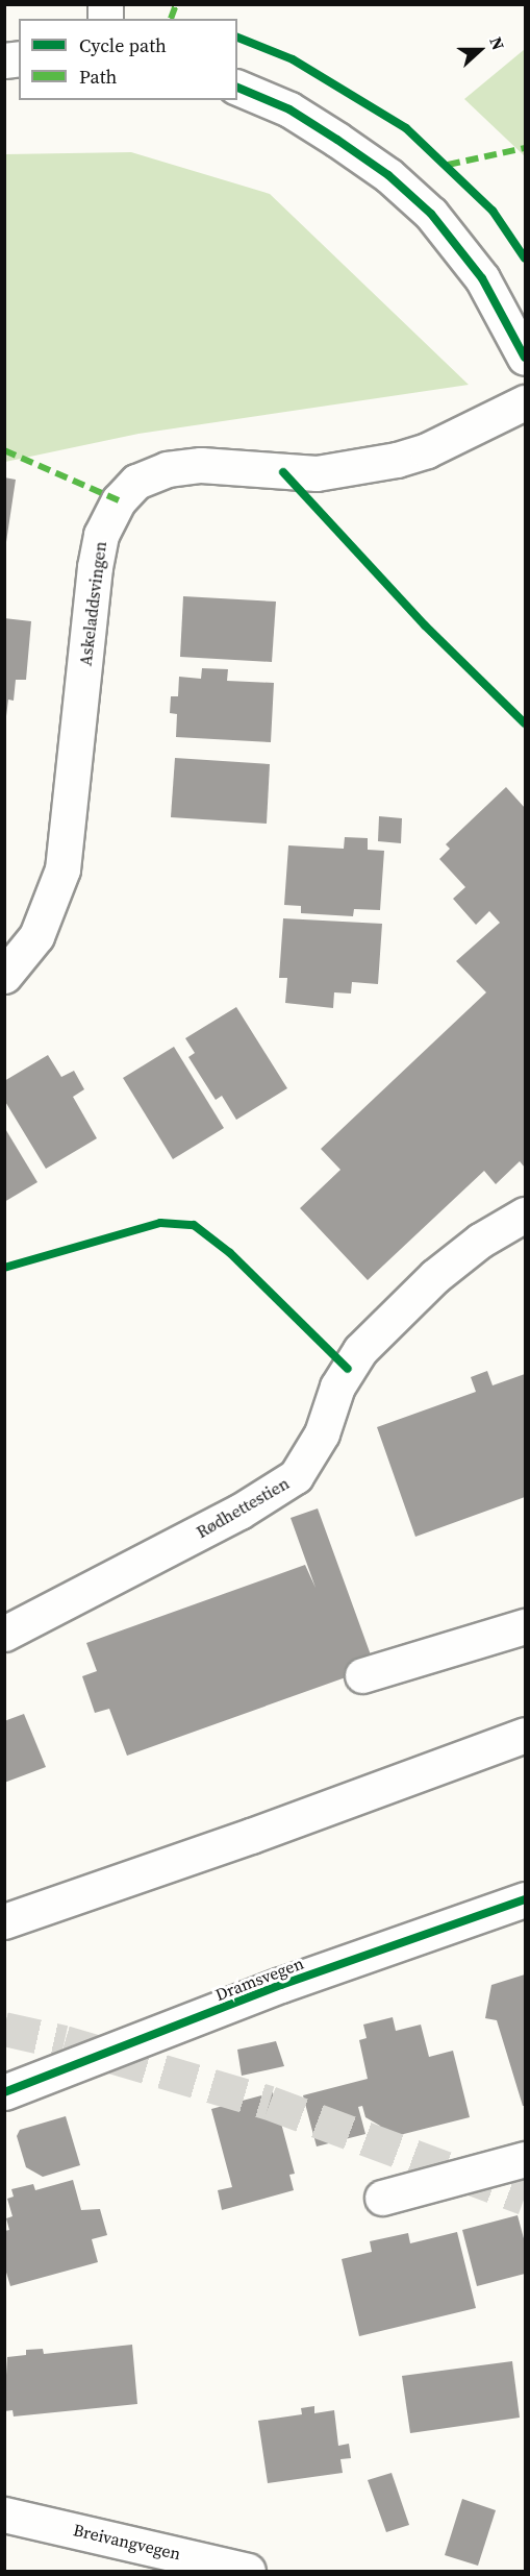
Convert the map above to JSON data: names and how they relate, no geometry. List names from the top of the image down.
{
  "streets": {
    "street": [
      "Askeladdsvingen",
      "Rødhettestien",
      "Dramsvegen",
      "Breivangvegen"
    ]
  },
  "legend": ["Cycle path", "Path"],
  "north": "right"
}
